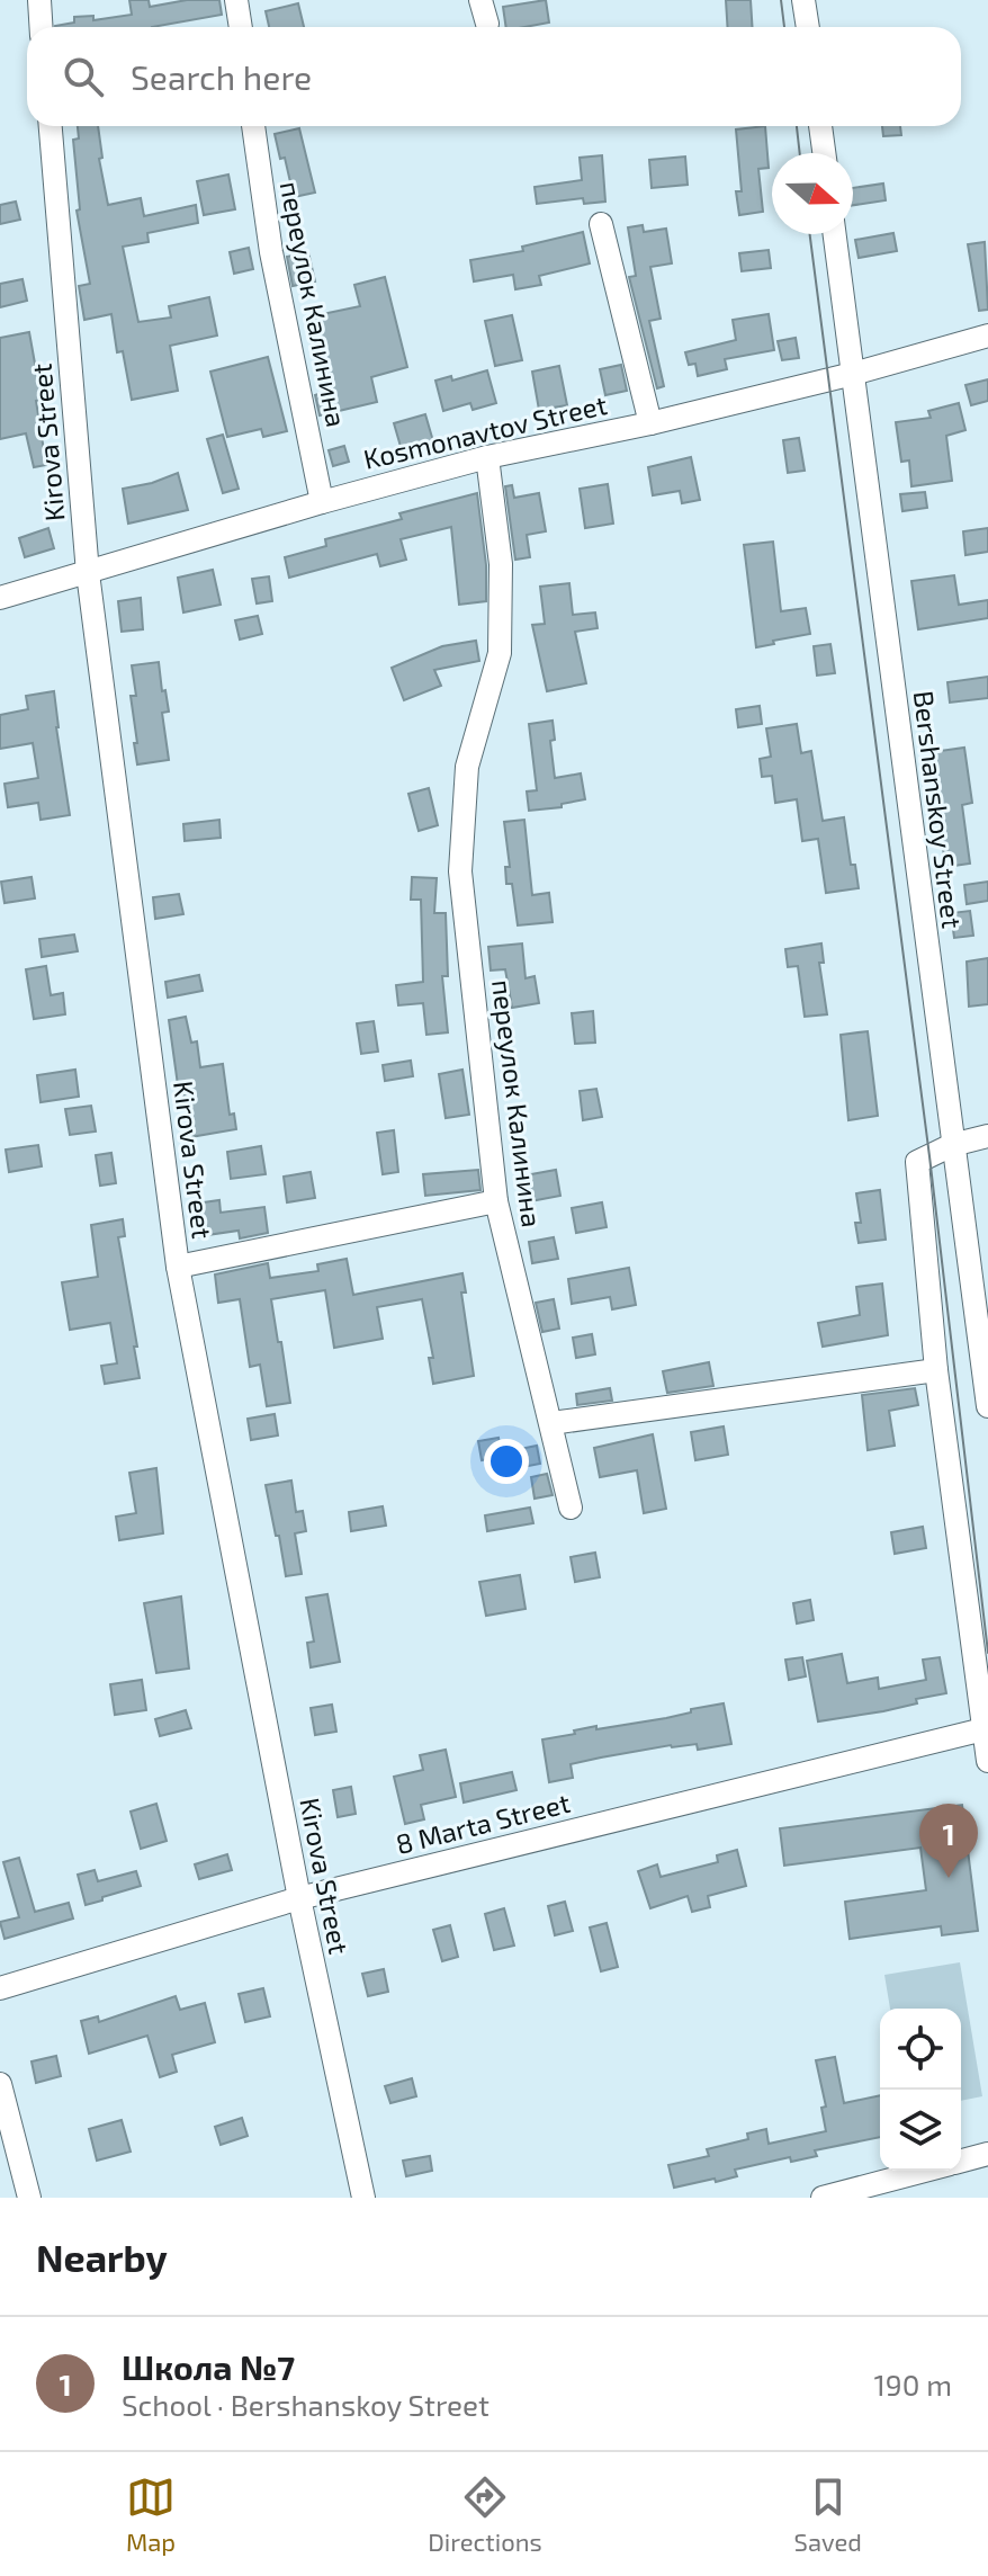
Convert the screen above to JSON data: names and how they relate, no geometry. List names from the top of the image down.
{
  "streets": {
    "street": [
      "переулок Калинина",
      "Kosmonavtov Street",
      "Kirova Street",
      "Bershanskoy Street",
      "8 Marta Street"
    ]
  },
  "crossings": [
    ["переулок Калинина", "Kosmonavtov Street"],
    ["Kosmonavtov Street", "Kirova Street"],
    ["Kosmonavtov Street", "Bershanskoy Street"],
    ["Kirova Street", "8 Marta Street"]
  ],
  "north": "right",
  "page": {
    "search": "Search here",
    "pins": "1",
    "heading": "Nearby",
    "list": [
      {
        "mark": "1",
        "name": "Школа №7",
        "note": "School · Bershanskoy Street",
        "value": "190 m"
      }
    ],
    "nav": ["Map", "Directions", "Saved"]
  }
}
